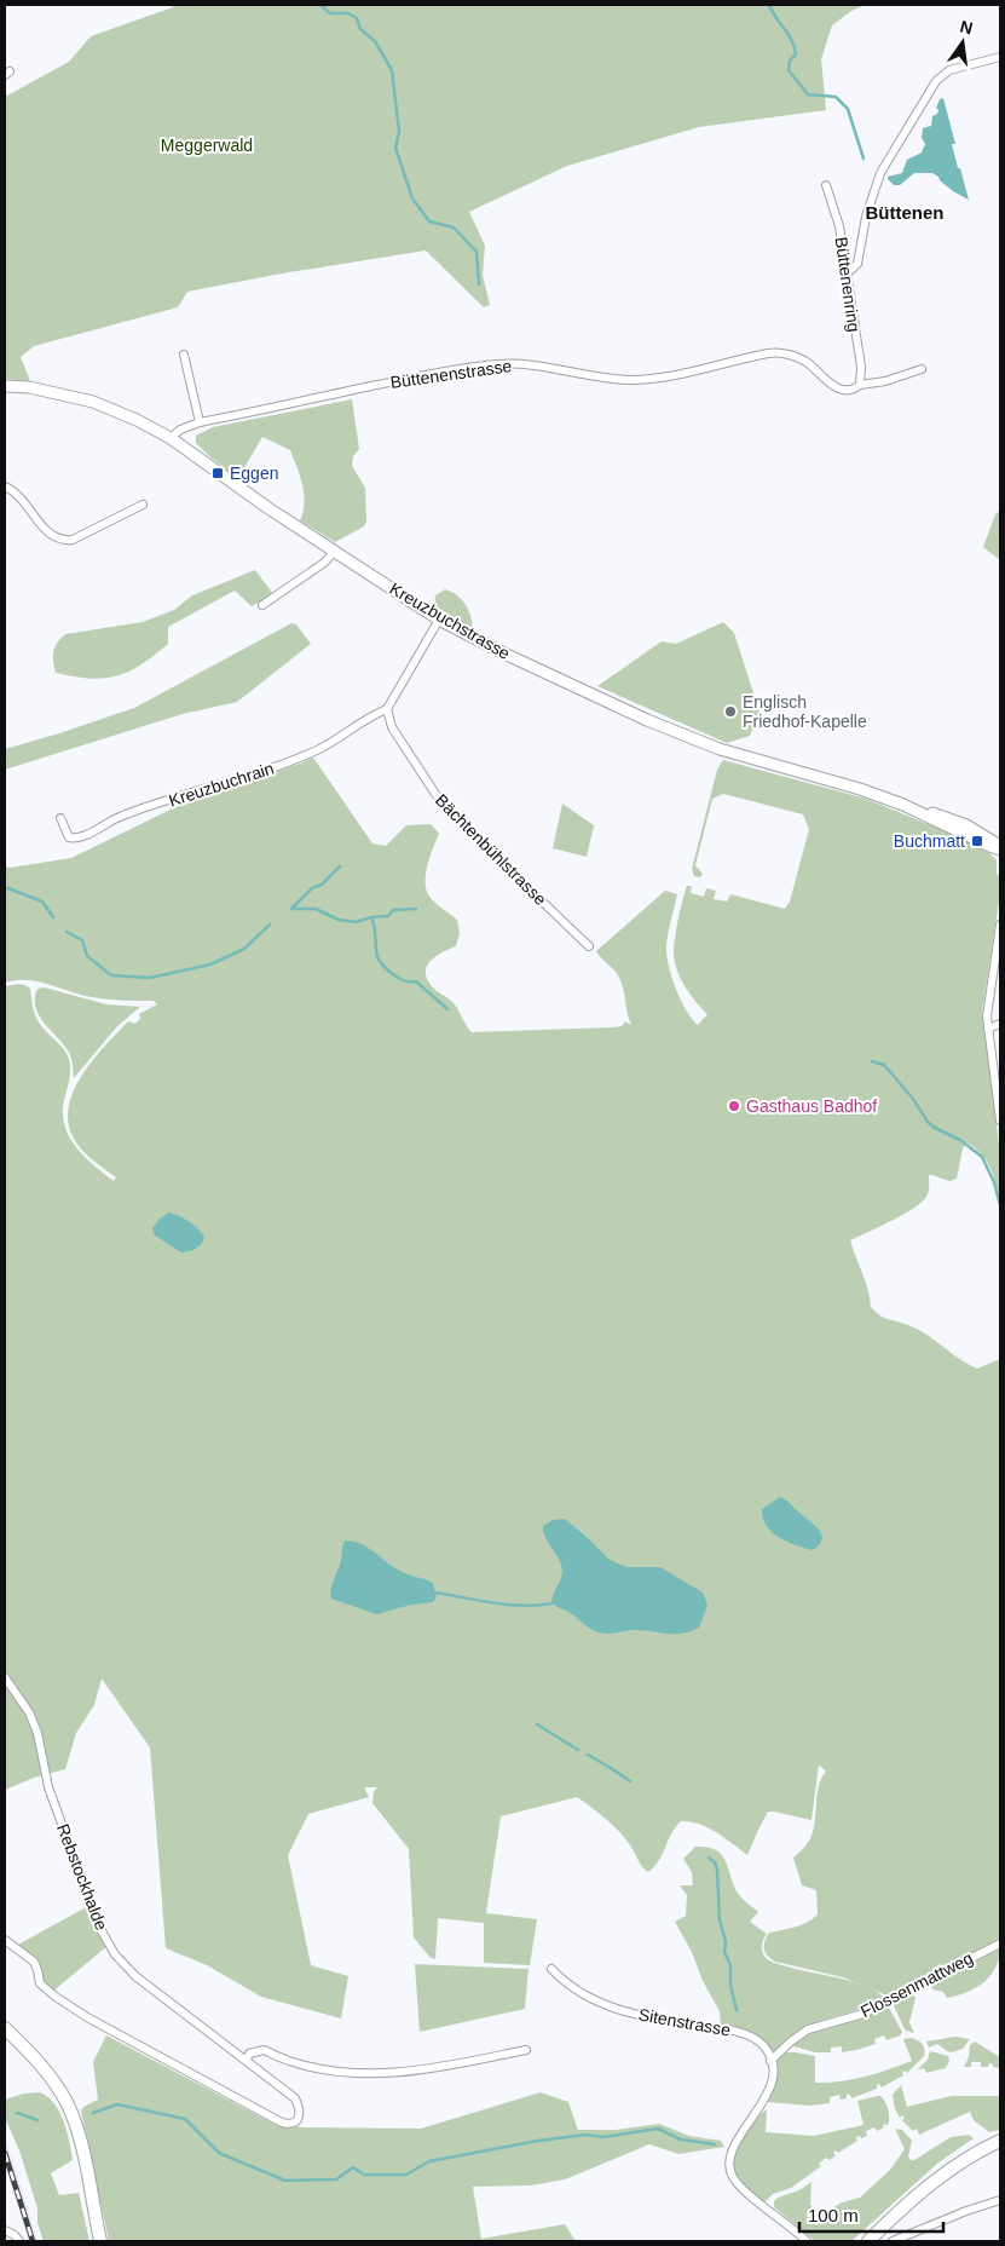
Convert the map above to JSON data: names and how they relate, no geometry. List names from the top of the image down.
{
  "streets": {
    "street": [
      "Büttenenring",
      "Büttenenstrasse",
      "Kreuzbuchstrasse",
      "Kreuzbuchrain",
      "Bächtenbühlstrasse",
      "Rebstockhalde",
      "Flossenmattweg",
      "Sitenstrasse"
    ]
  },
  "crossings": [
    ["Büttenenring", "Büttenenstrasse"],
    ["Büttenenstrasse", "Kreuzbuchstrasse"],
    ["Kreuzbuchrain", "Bächtenbühlstrasse"],
    ["Flossenmattweg", "Sitenstrasse"]
  ],
  "districts": ["Büttenen"],
  "parks": ["Meggerwald"],
  "places": {
    "transit": ["Eggen", "Buchmatt"],
    "other": ["Englisch Friedhof-Kapelle", "Gasthaus Badhof"]
  },
  "scale_bar": "100 m",
  "north": "top"
}
